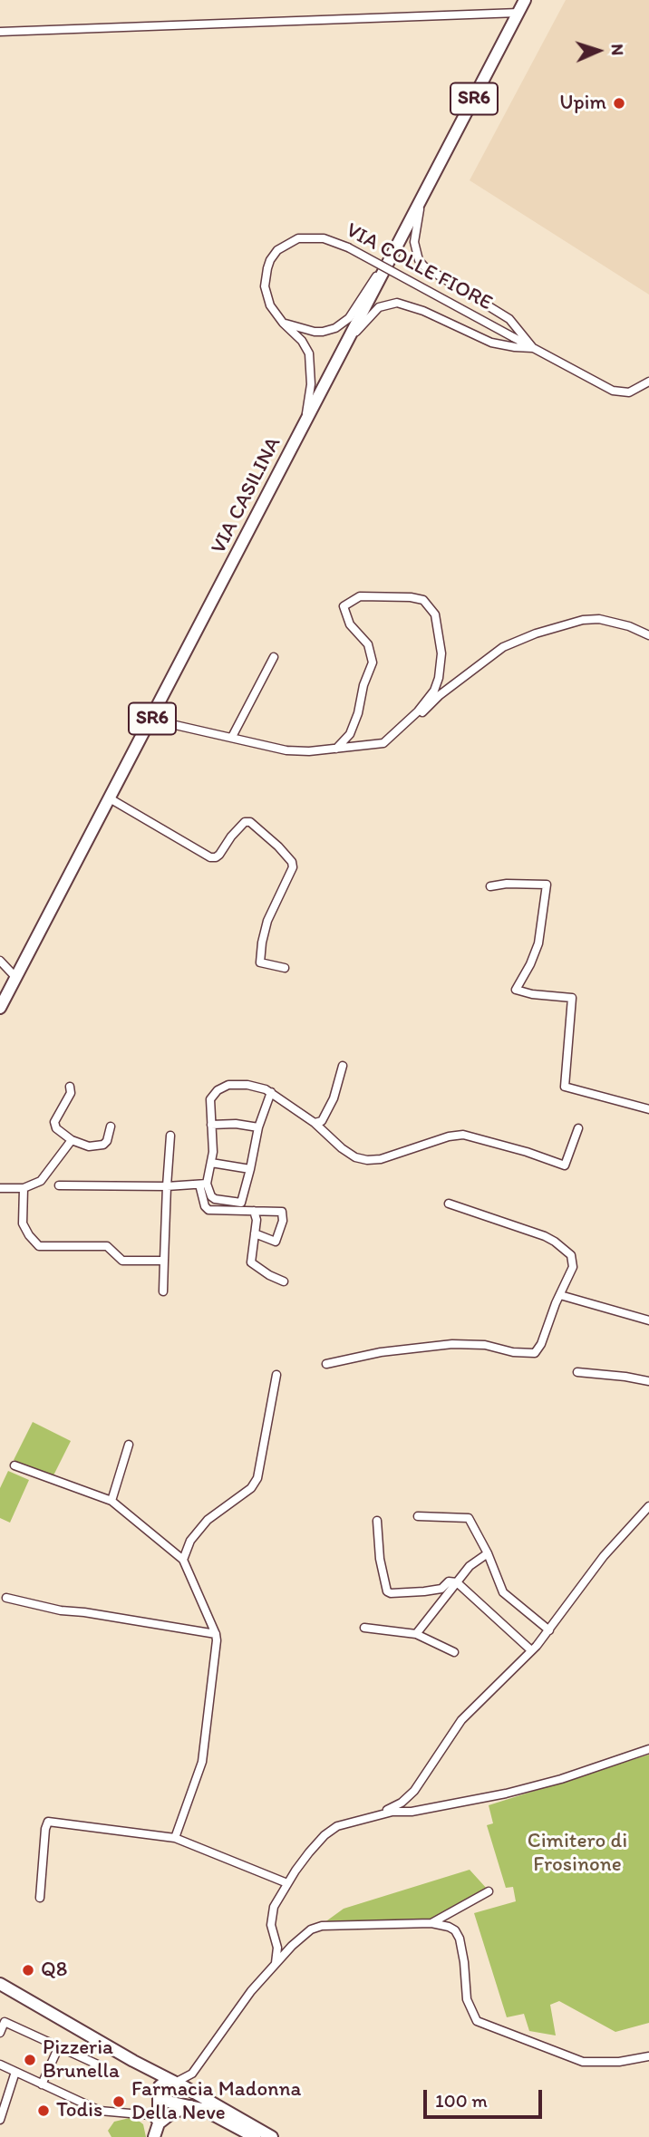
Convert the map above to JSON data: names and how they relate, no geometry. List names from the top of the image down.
{
  "streets": {
    "main road": ["SR6", "VIA CASILINA"],
    "street": ["VIA COLLE FIORE"]
  },
  "crossings": [
    ["VIA COLLE FIORE", "VIA CASILINA"]
  ],
  "parks": ["Cimitero di Frosinone"],
  "places": [
    "Upim",
    "Q8",
    "Pizzeria Brunella",
    "Farmacia Madonna Della Neve",
    "Todis"
  ],
  "scale_bar": "100 m",
  "north": "right"
}
